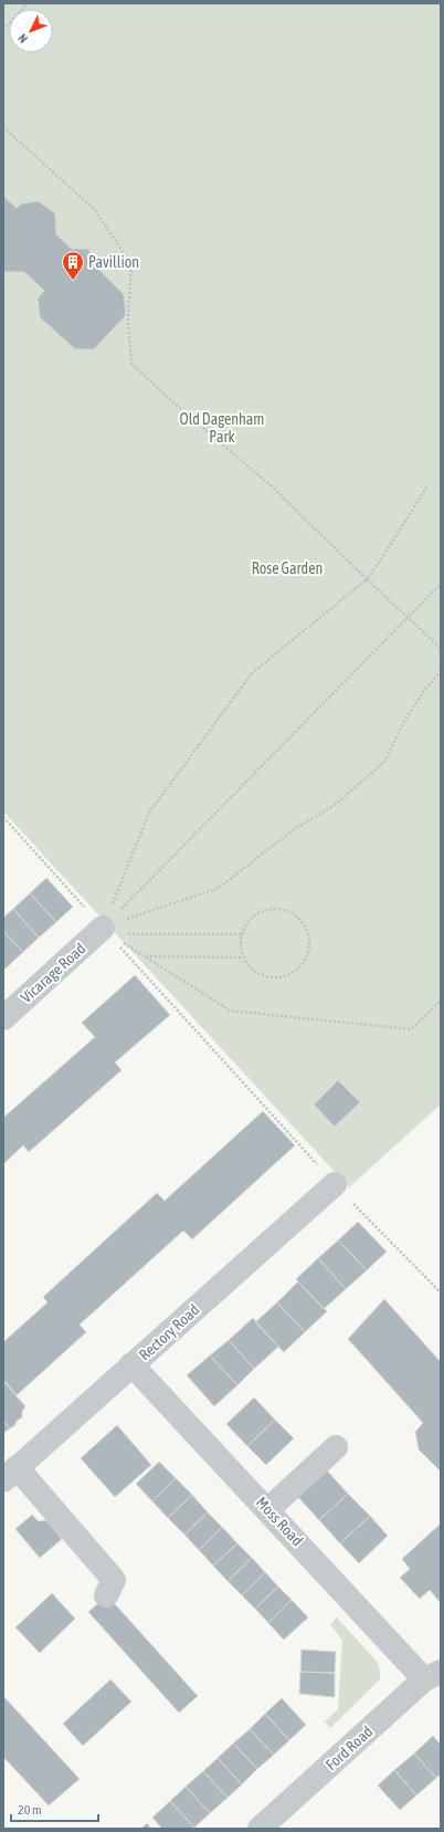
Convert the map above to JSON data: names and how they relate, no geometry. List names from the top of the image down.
{
  "streets": {
    "street": [
      "Vicarage Road",
      "Rectory Road",
      "Moss Road",
      "Ford Road"
    ]
  },
  "crossings": [
    ["Rectory Road", "Moss Road"],
    ["Moss Road", "Ford Road"]
  ],
  "parks": ["Old Dagenham Park", "Rose Garden"],
  "places": {
    "building": ["Pavillion"]
  },
  "scale_bar": "20 m",
  "north": "bottom left"
}
